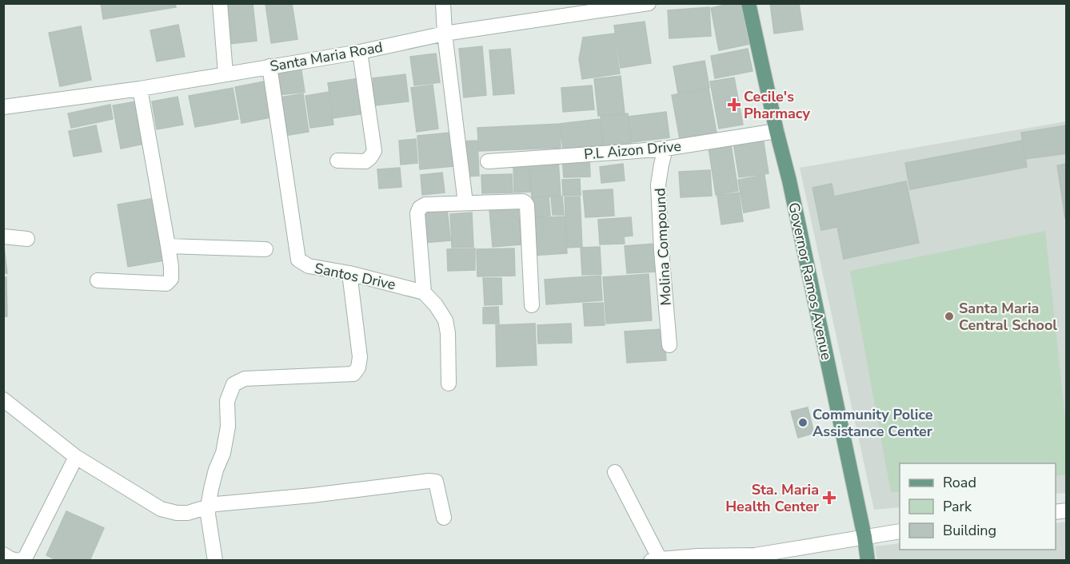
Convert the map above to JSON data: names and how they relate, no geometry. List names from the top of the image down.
{
  "streets": {
    "main road": ["Governor Ramos Avenue"],
    "street": [
      "Santa Maria Road",
      "P.L Aizon Drive",
      "Molina Compound",
      "Santos Drive"
    ]
  },
  "crossings": [
    ["Santa Maria Road", "Santos Drive"],
    ["P.L Aizon Drive", "Molina Compound"],
    ["P.L Aizon Drive", "Governor Ramos Avenue"]
  ],
  "places": {
    "health": ["Cecile's Pharmacy", "Sta. Maria Health Center"],
    "other": ["Santa Maria Central School", "Community Police Assistance Center"]
  },
  "legend": ["Road", "Park", "Building"]
}
